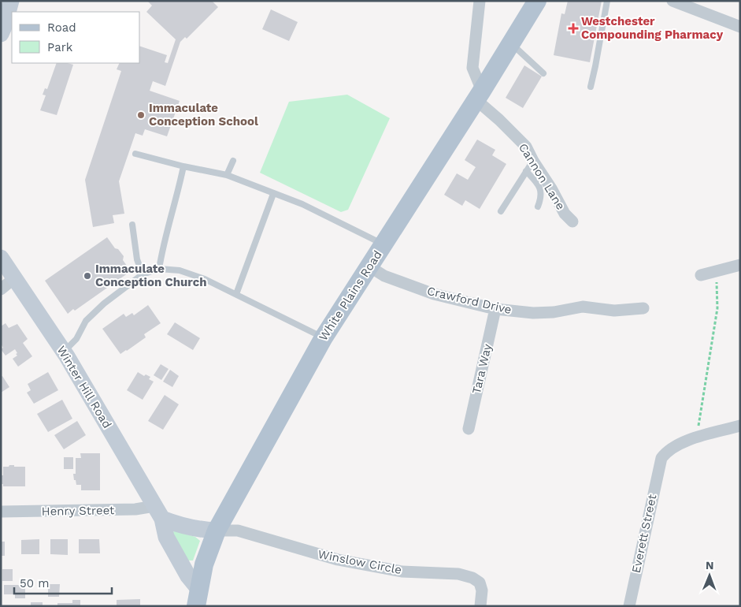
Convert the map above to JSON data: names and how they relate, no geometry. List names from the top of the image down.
{
  "streets": {
    "main road": ["White Plains Road", "Winter Hill Road"],
    "street": [
      "Cannon Lane",
      "Crawford Drive",
      "Tara Way",
      "Henry Street",
      "Everett Street",
      "Winslow Circle"
    ]
  },
  "crossings": [
    ["Cannon Lane", "White Plains Road"],
    ["White Plains Road", "Crawford Drive"],
    ["White Plains Road", "Winter Hill Road"],
    ["White Plains Road", "Winslow Circle"],
    ["Crawford Drive", "Tara Way"],
    ["Winter Hill Road", "Henry Street"]
  ],
  "places": {
    "health": ["Westchester Compounding Pharmacy"],
    "other": ["Immaculate Conception School", "Immaculate Conception Church"]
  },
  "legend": ["Road", "Park"],
  "scale_bar": "50 m",
  "north": "top"
}
